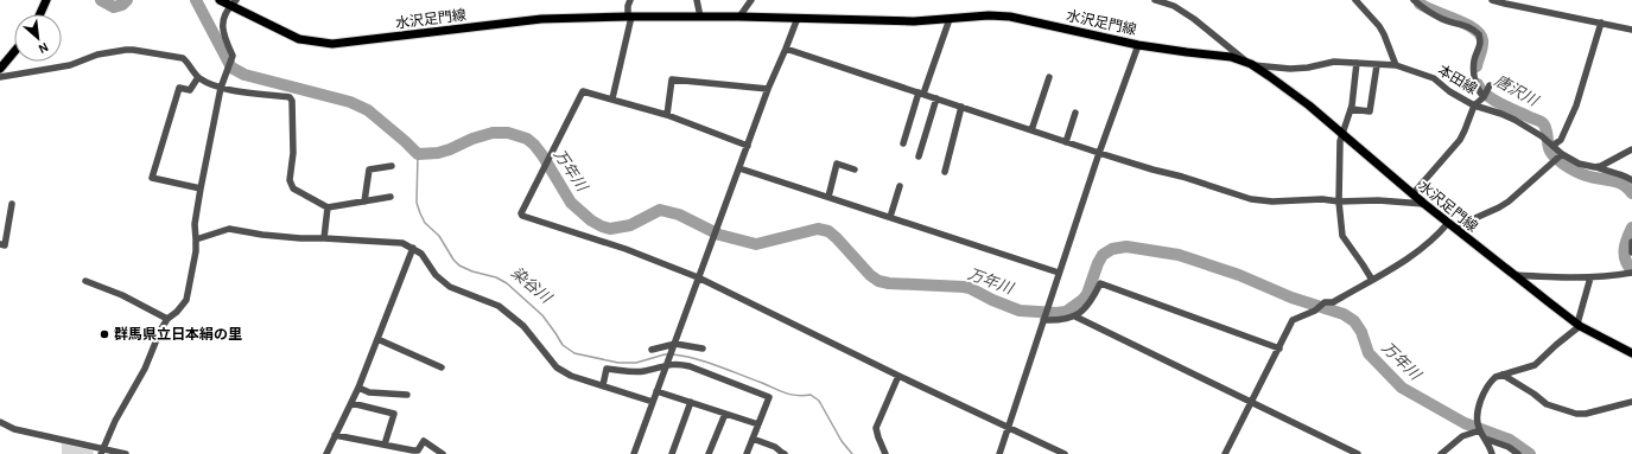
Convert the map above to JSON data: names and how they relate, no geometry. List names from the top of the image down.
{
  "streets": {
    "main road": ["水沢足門線"],
    "street": ["本田線"]
  },
  "crossings": [
    ["水沢足門線", "本田線"]
  ],
  "water": ["唐沢川", "万年川", "染谷川"],
  "places": ["群馬県立日本絹の里"],
  "north": "bottom right"
}
